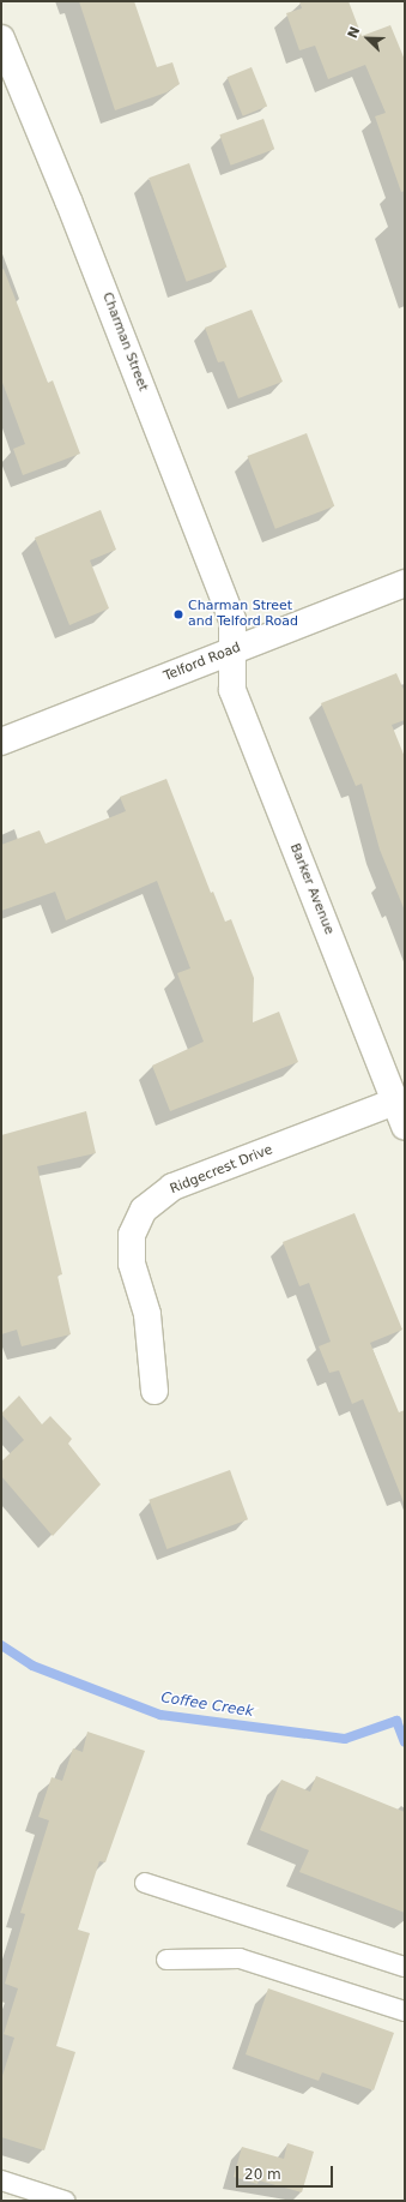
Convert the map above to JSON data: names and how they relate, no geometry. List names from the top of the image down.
{
  "streets": {
    "street": [
      "Charman Street",
      "Telford Road",
      "Barker Avenue",
      "Ridgecrest Drive"
    ]
  },
  "crossings": [
    ["Charman Street", "Telford Road"],
    ["Charman Street", "Barker Avenue"],
    ["Telford Road", "Barker Avenue"],
    ["Barker Avenue", "Ridgecrest Drive"]
  ],
  "water": ["Coffee Creek"],
  "places": ["Charman Street and Telford Road"],
  "scale_bar": "20 m",
  "north": "top left"
}
